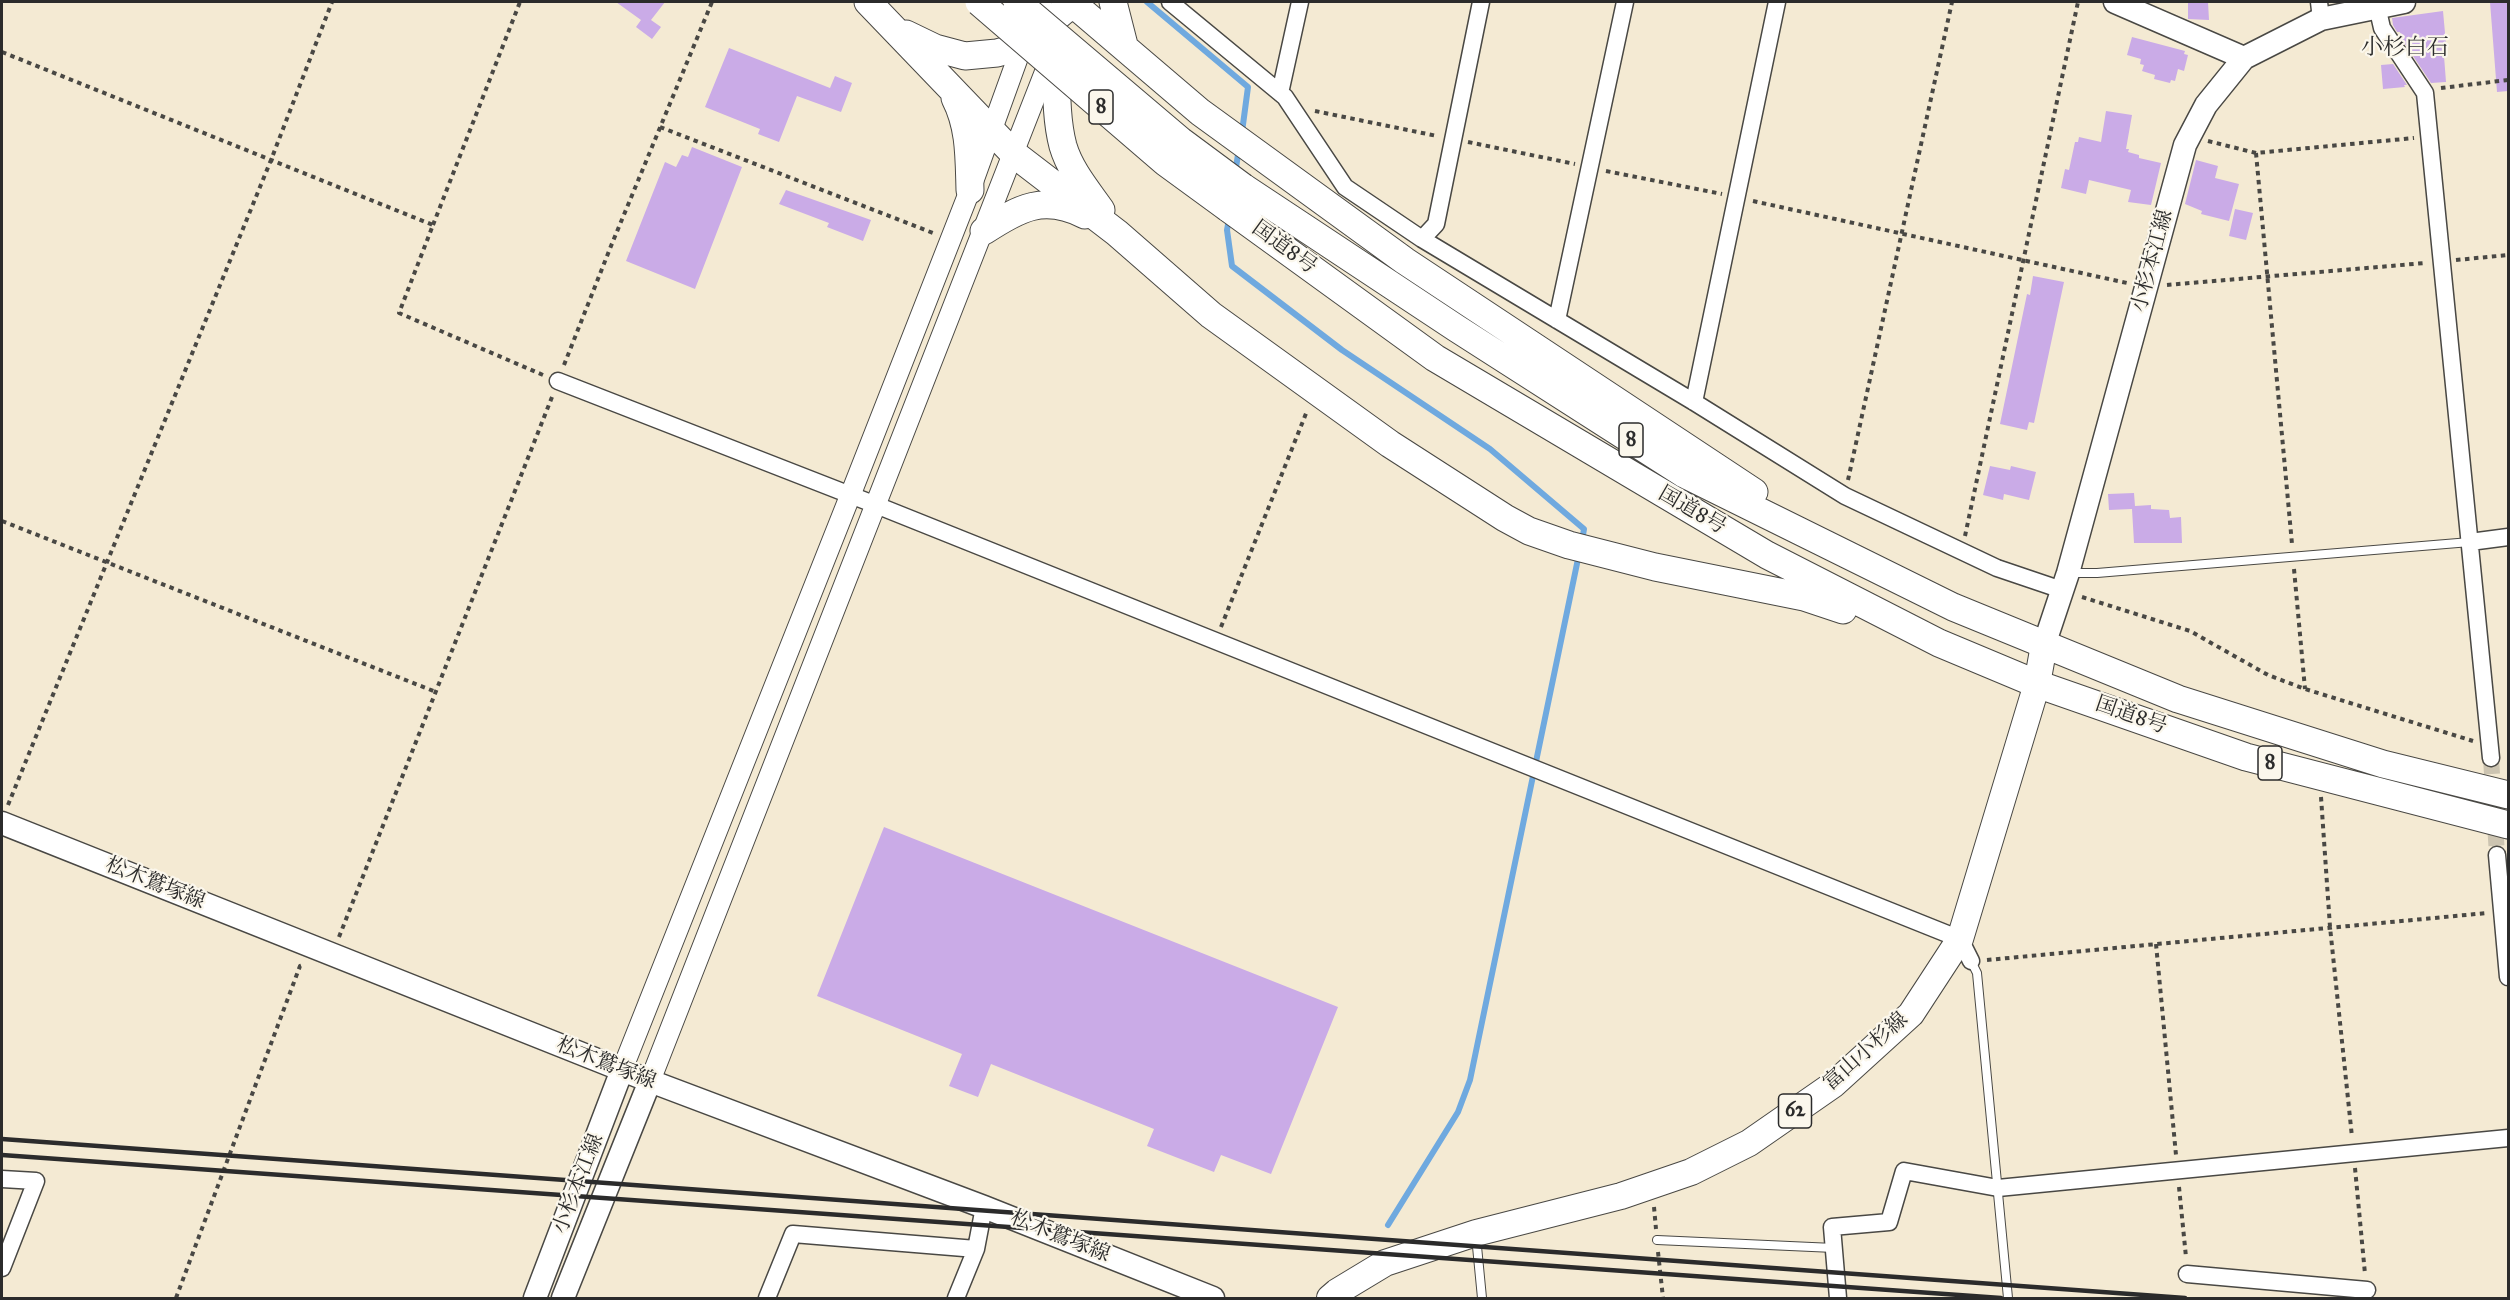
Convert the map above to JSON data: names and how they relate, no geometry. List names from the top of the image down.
{
  "streets": {
    "highway": ["8", "国道8号"],
    "main road": [
      "小杉本江線",
      "松木鷲塚線",
      "富山小杉線",
      "62"
    ]
  },
  "crossings": [
    ["国道8号", "小杉本江線"],
    ["国道8号", "富山小杉線"],
    ["小杉本江線", "松木鷲塚線"],
    ["小杉本江線", "富山小杉線"]
  ],
  "districts": ["小杉白石"]
}
